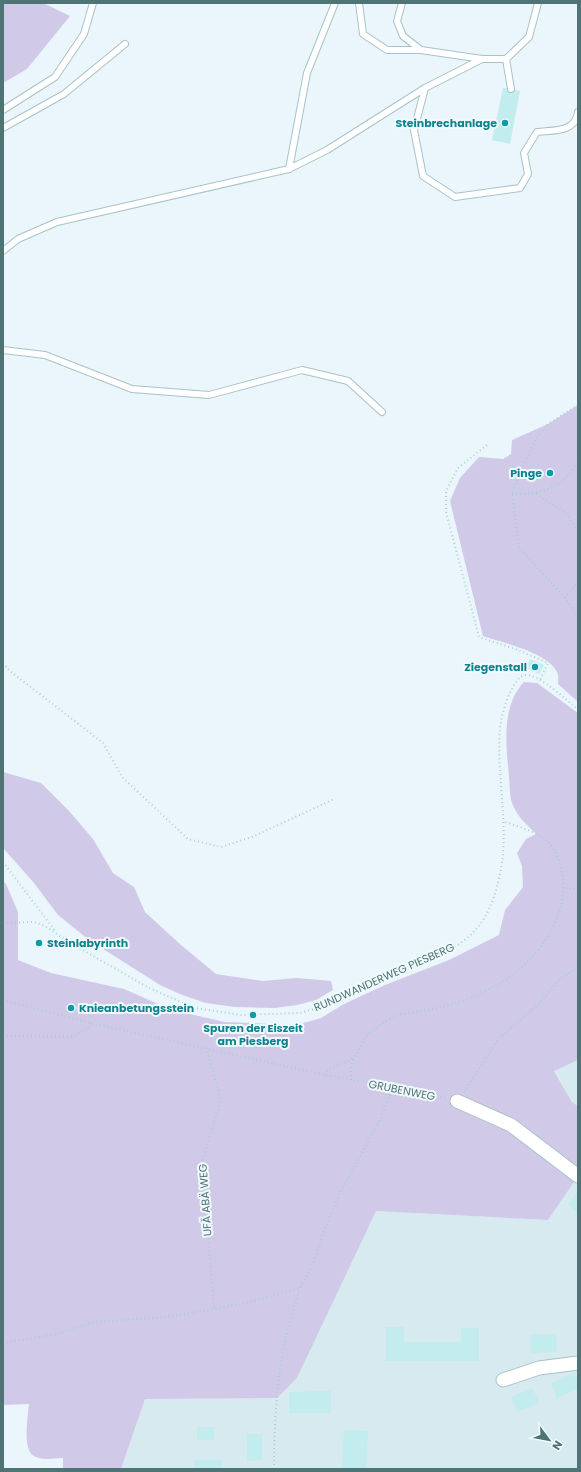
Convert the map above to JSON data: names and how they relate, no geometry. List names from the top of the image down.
{
  "streets": {
    "path": ["RUNDWANDERWEG PIESBERG", "GRUBENWEG", "UFÄ ABÄ WEG"]
  },
  "crossings": [
    ["GRUBENWEG", "UFÄ ABÄ WEG"]
  ],
  "places": [
    "Steinbrechanlage",
    "Pinge",
    "Ziegenstall",
    "Steinlabyrinth",
    "Knieanbetungsstein",
    "Spuren der Eiszeit am Piesberg"
  ],
  "north": "bottom right"
}
